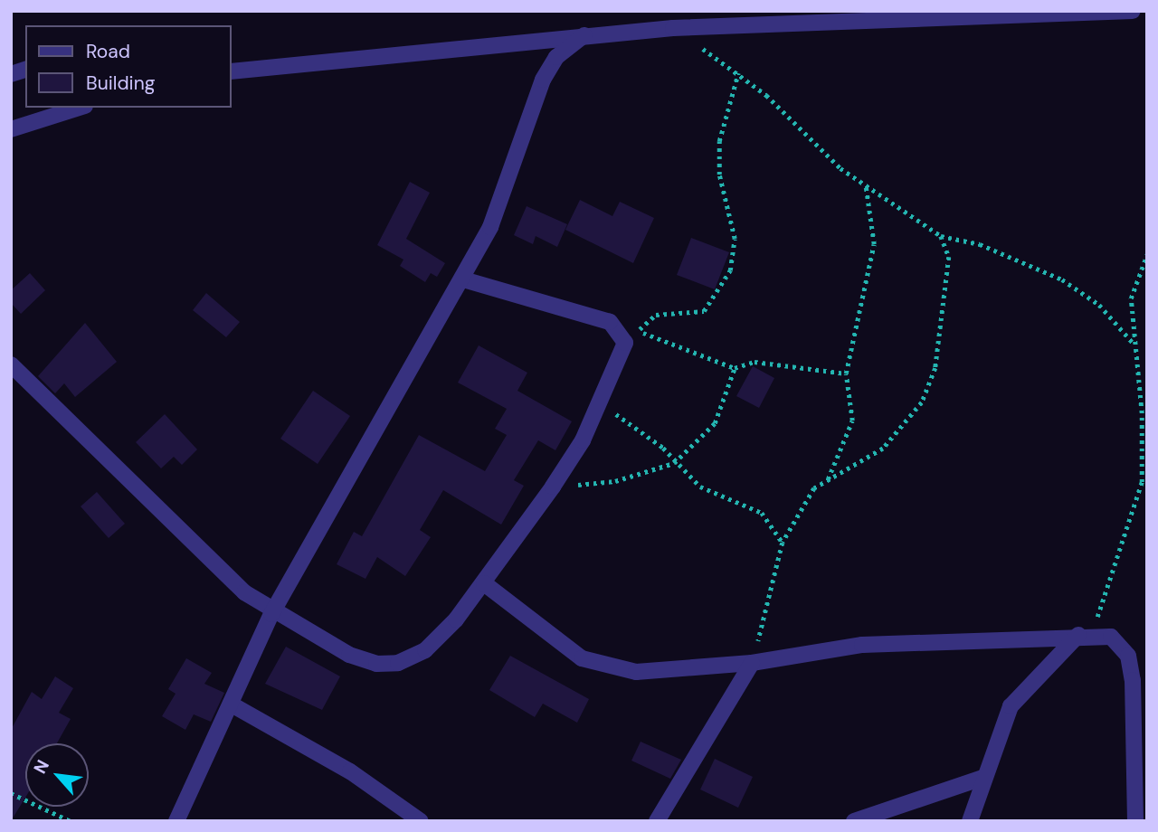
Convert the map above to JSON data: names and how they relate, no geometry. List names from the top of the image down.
{
  "legend": ["Road", "Building"],
  "north": "top left"
}
